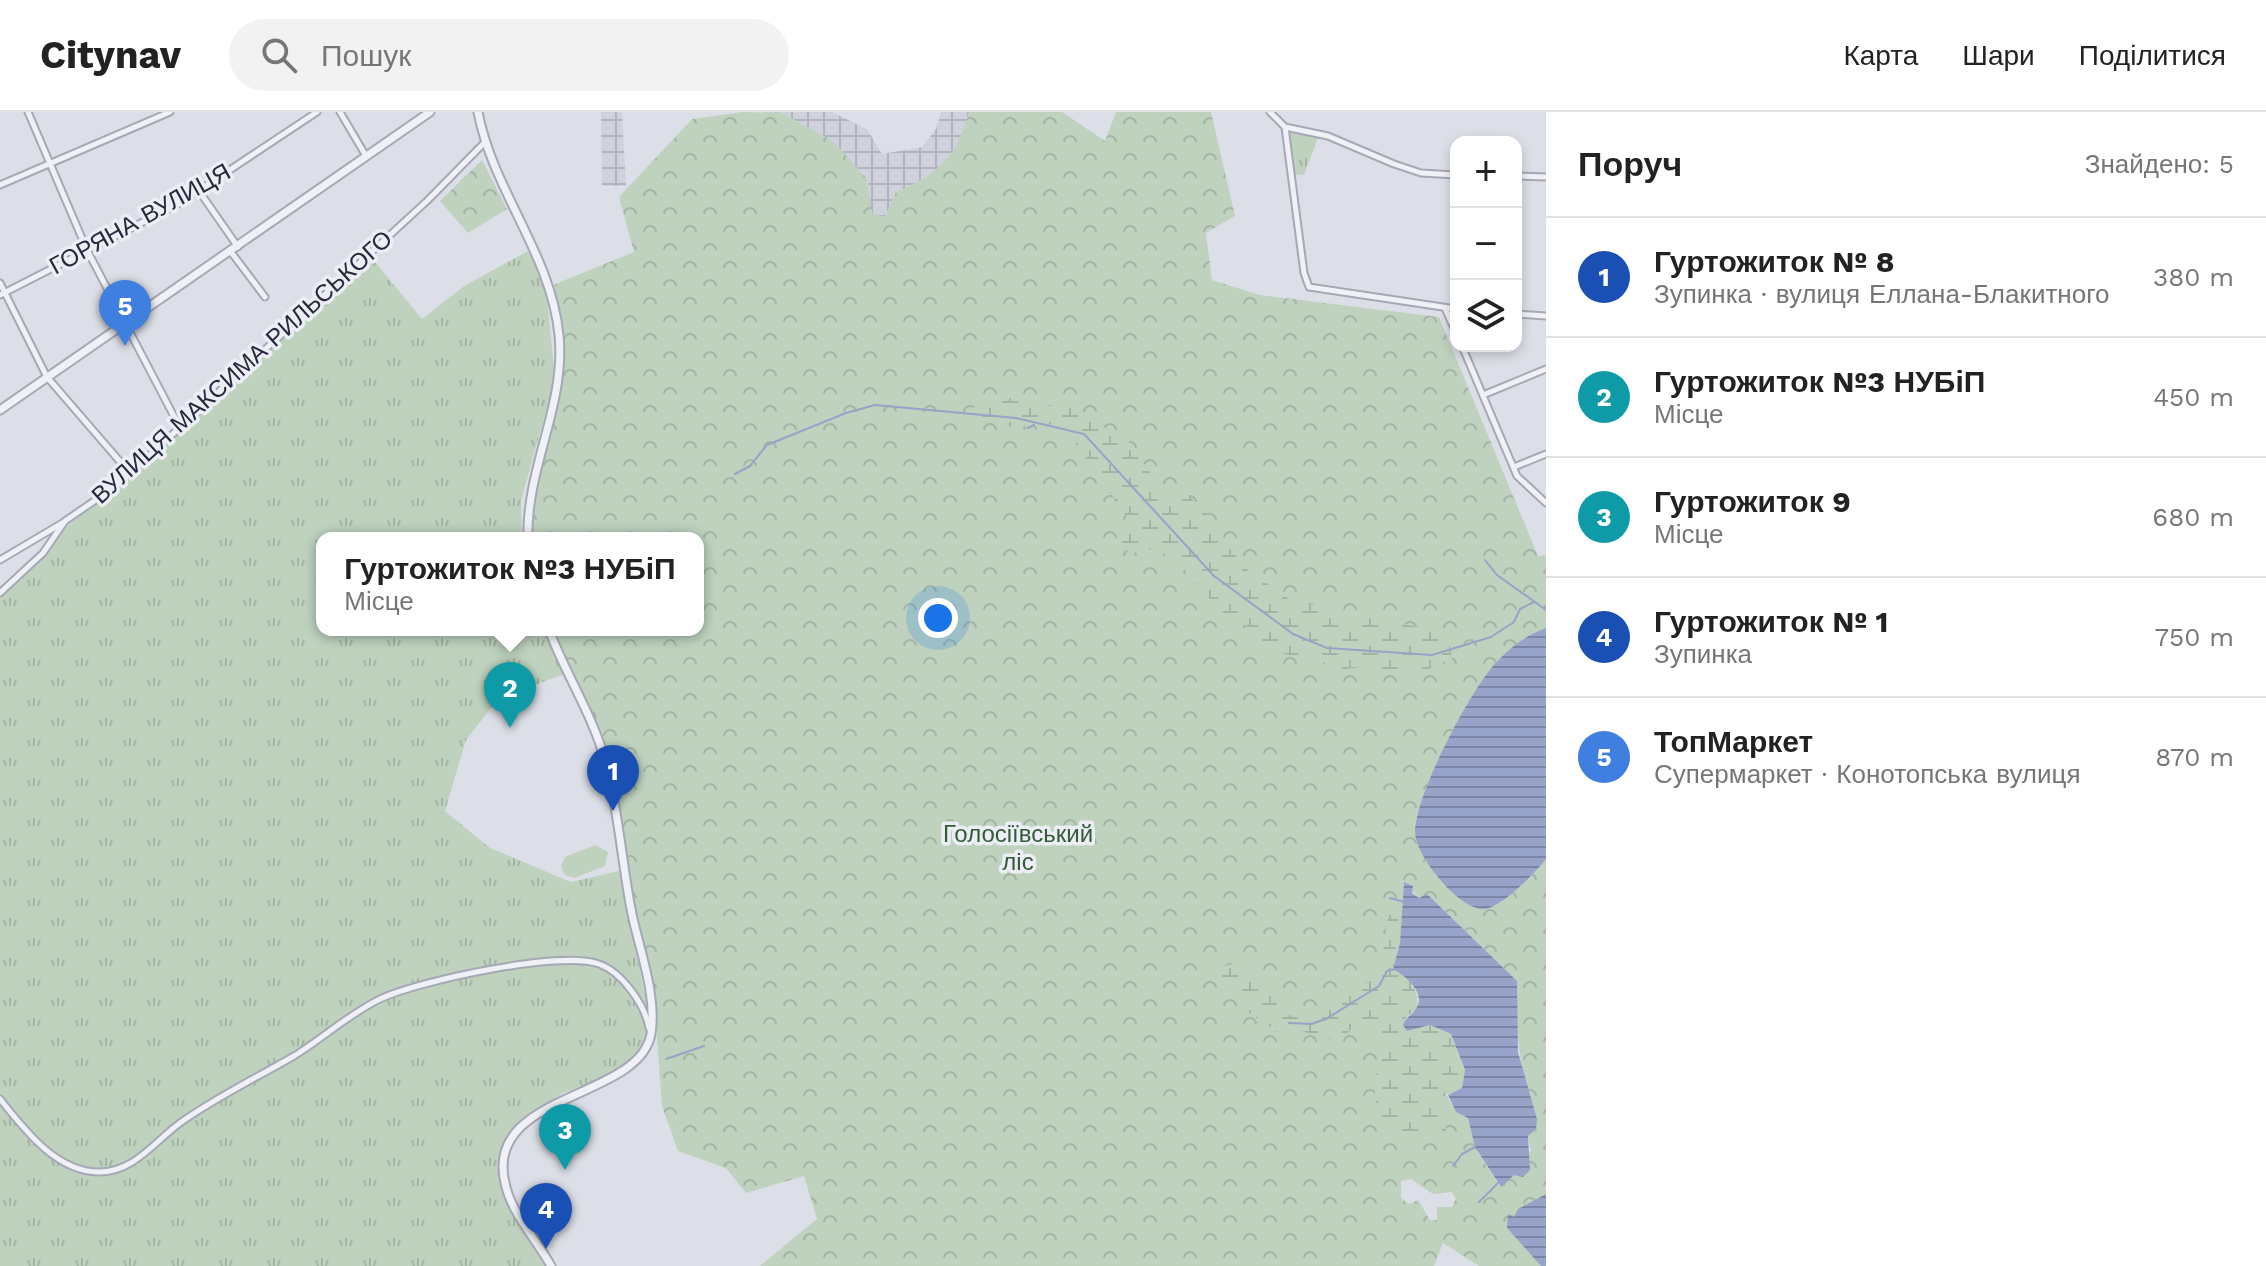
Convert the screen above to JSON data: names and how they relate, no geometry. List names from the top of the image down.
{
  "streets": {
    "street": ["ГОРЯНА ВУЛИЦЯ", "ВУЛИЦЯ МАКСИМА РИЛЬСЬКОГО"]
  },
  "parks": ["Голосіївський ліс"],
  "page": {
    "header": "Citynav",
    "search": "Пошук",
    "nav": ["Карта", "Шари", "Поділитися"],
    "heading": ["Поруч", "Знайдено: 5"],
    "map_buttons": ["+", "−"],
    "list": [
      {
        "mark": "1",
        "name": "Гуртожиток № 8",
        "note": "Зупинка · вулиця Еллана-Блакитного",
        "value": "380 m"
      },
      {
        "mark": "2",
        "name": "Гуртожиток №3 НУБіП",
        "note": "Місце",
        "value": "450 m"
      },
      {
        "mark": "3",
        "name": "Гуртожиток 9",
        "note": "Місце",
        "value": "680 m"
      },
      {
        "mark": "4",
        "name": "Гуртожиток № 1",
        "note": "Зупинка",
        "value": "750 m"
      },
      {
        "mark": "5",
        "name": "ТопМаркет",
        "note": "Супермаркет · Конотопська вулиця",
        "value": "870 m"
      }
    ],
    "pins": [
      "5",
      "2",
      "1",
      "3",
      "4"
    ],
    "popup": ["Гуртожиток №3 НУБіП", "Місце"]
  }
}
